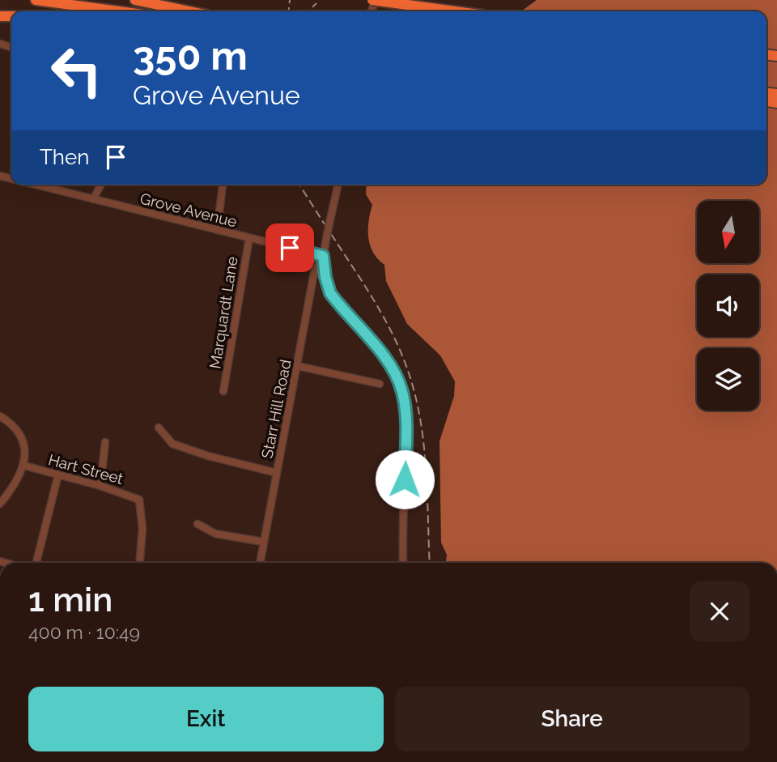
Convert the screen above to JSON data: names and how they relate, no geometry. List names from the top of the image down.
{
  "streets": {
    "street": [
      "Grove Avenue",
      "Marquardt Lane",
      "Starr Hill Road",
      "Hart Street"
    ]
  },
  "crossings": [
    ["Grove Avenue", "Marquardt Lane"],
    ["Grove Avenue", "Starr Hill Road"]
  ],
  "north": "bottom",
  "page": {
    "turn": ["350 m", "Grove Avenue"],
    "then": "Then",
    "heading": ["1 min", "400 m · 10:49"],
    "buttons": ["Exit", "Share"]
  }
}
